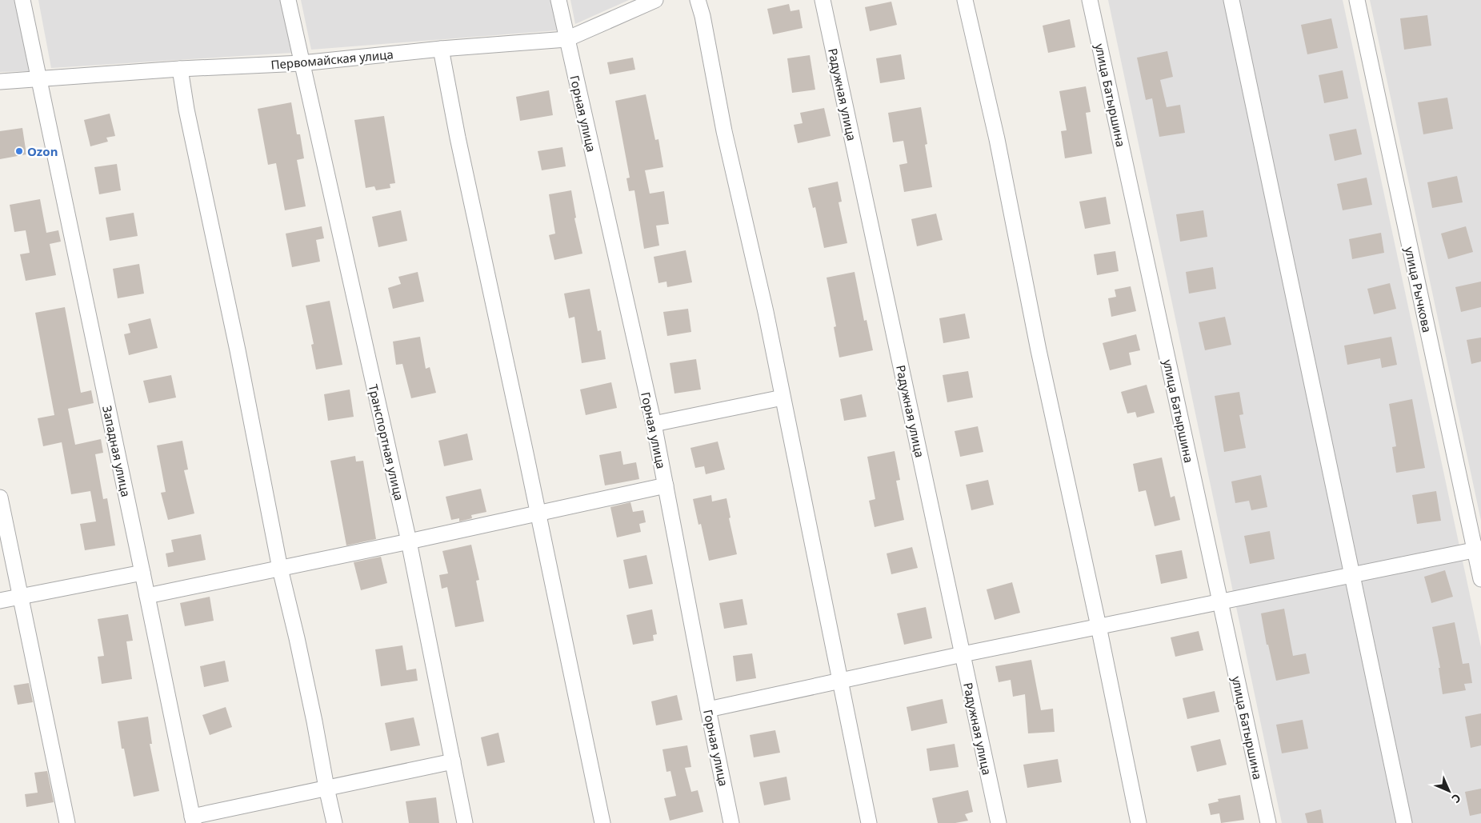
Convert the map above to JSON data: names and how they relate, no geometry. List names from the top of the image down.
{
  "streets": {
    "street": [
      "Первомайская улица",
      "Радужная улица",
      "улица Батыршина",
      "Горная улица",
      "улица Рычкова",
      "Транспортная улица",
      "Западная улица"
    ]
  },
  "crossings": [
    ["Первомайская улица", "Горная улица"],
    ["Первомайская улица", "Транспортная улица"],
    ["Первомайская улица", "Западная улица"]
  ],
  "places": ["Ozon"],
  "north": "bottom right"
}
